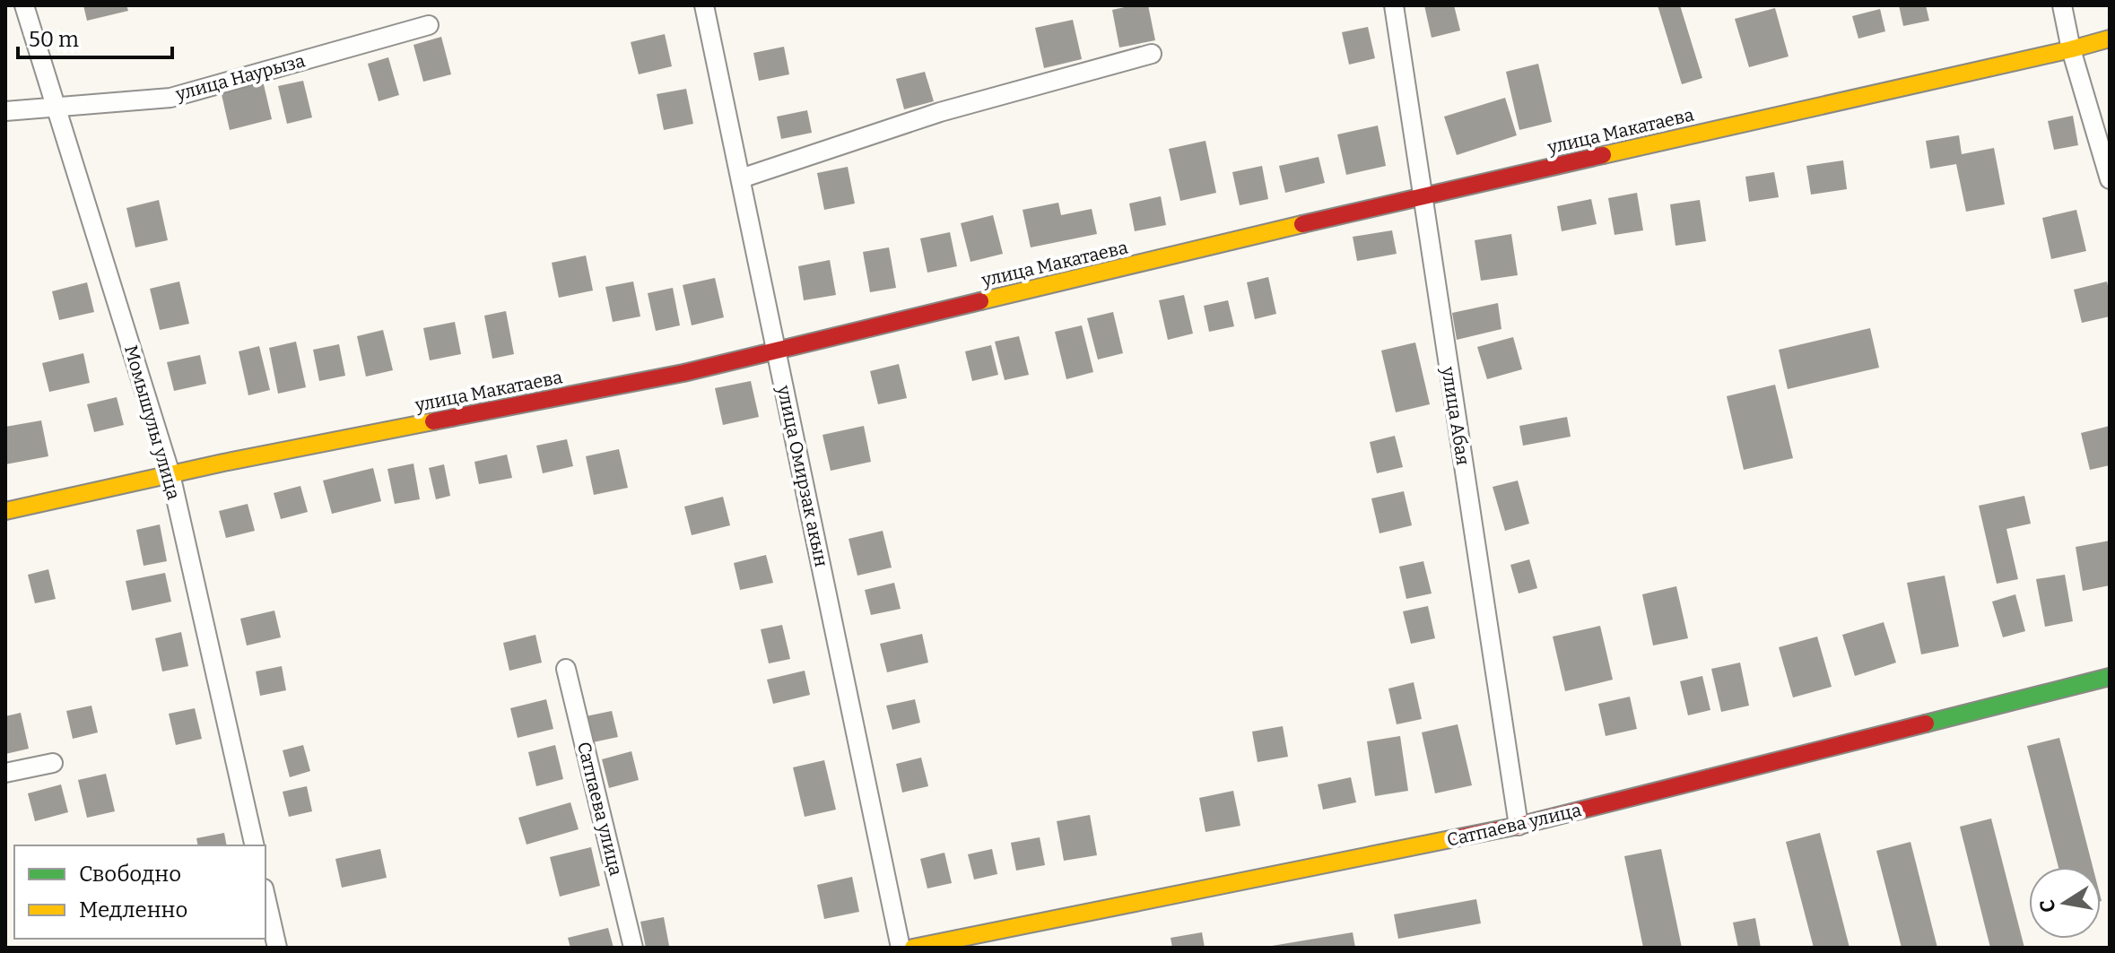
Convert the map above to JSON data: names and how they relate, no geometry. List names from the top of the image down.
{
  "streets": {
    "street": [
      "улица Наурыза",
      "улица Макатаева",
      "улица Абая",
      "Момышулы улица",
      "улица Омирзак акын",
      "Сатпаева улица"
    ]
  },
  "crossings": [
    ["улица Наурыза", "Момышулы улица"],
    ["улица Макатаева", "улица Абая"],
    ["улица Макатаева", "Момышулы улица"],
    ["улица Макатаева", "улица Омирзак акын"],
    ["улица Абая", "Сатпаева улица"]
  ],
  "legend": ["Свободно", "Медленно"],
  "scale_bar": "50 m",
  "north": "left"
}
